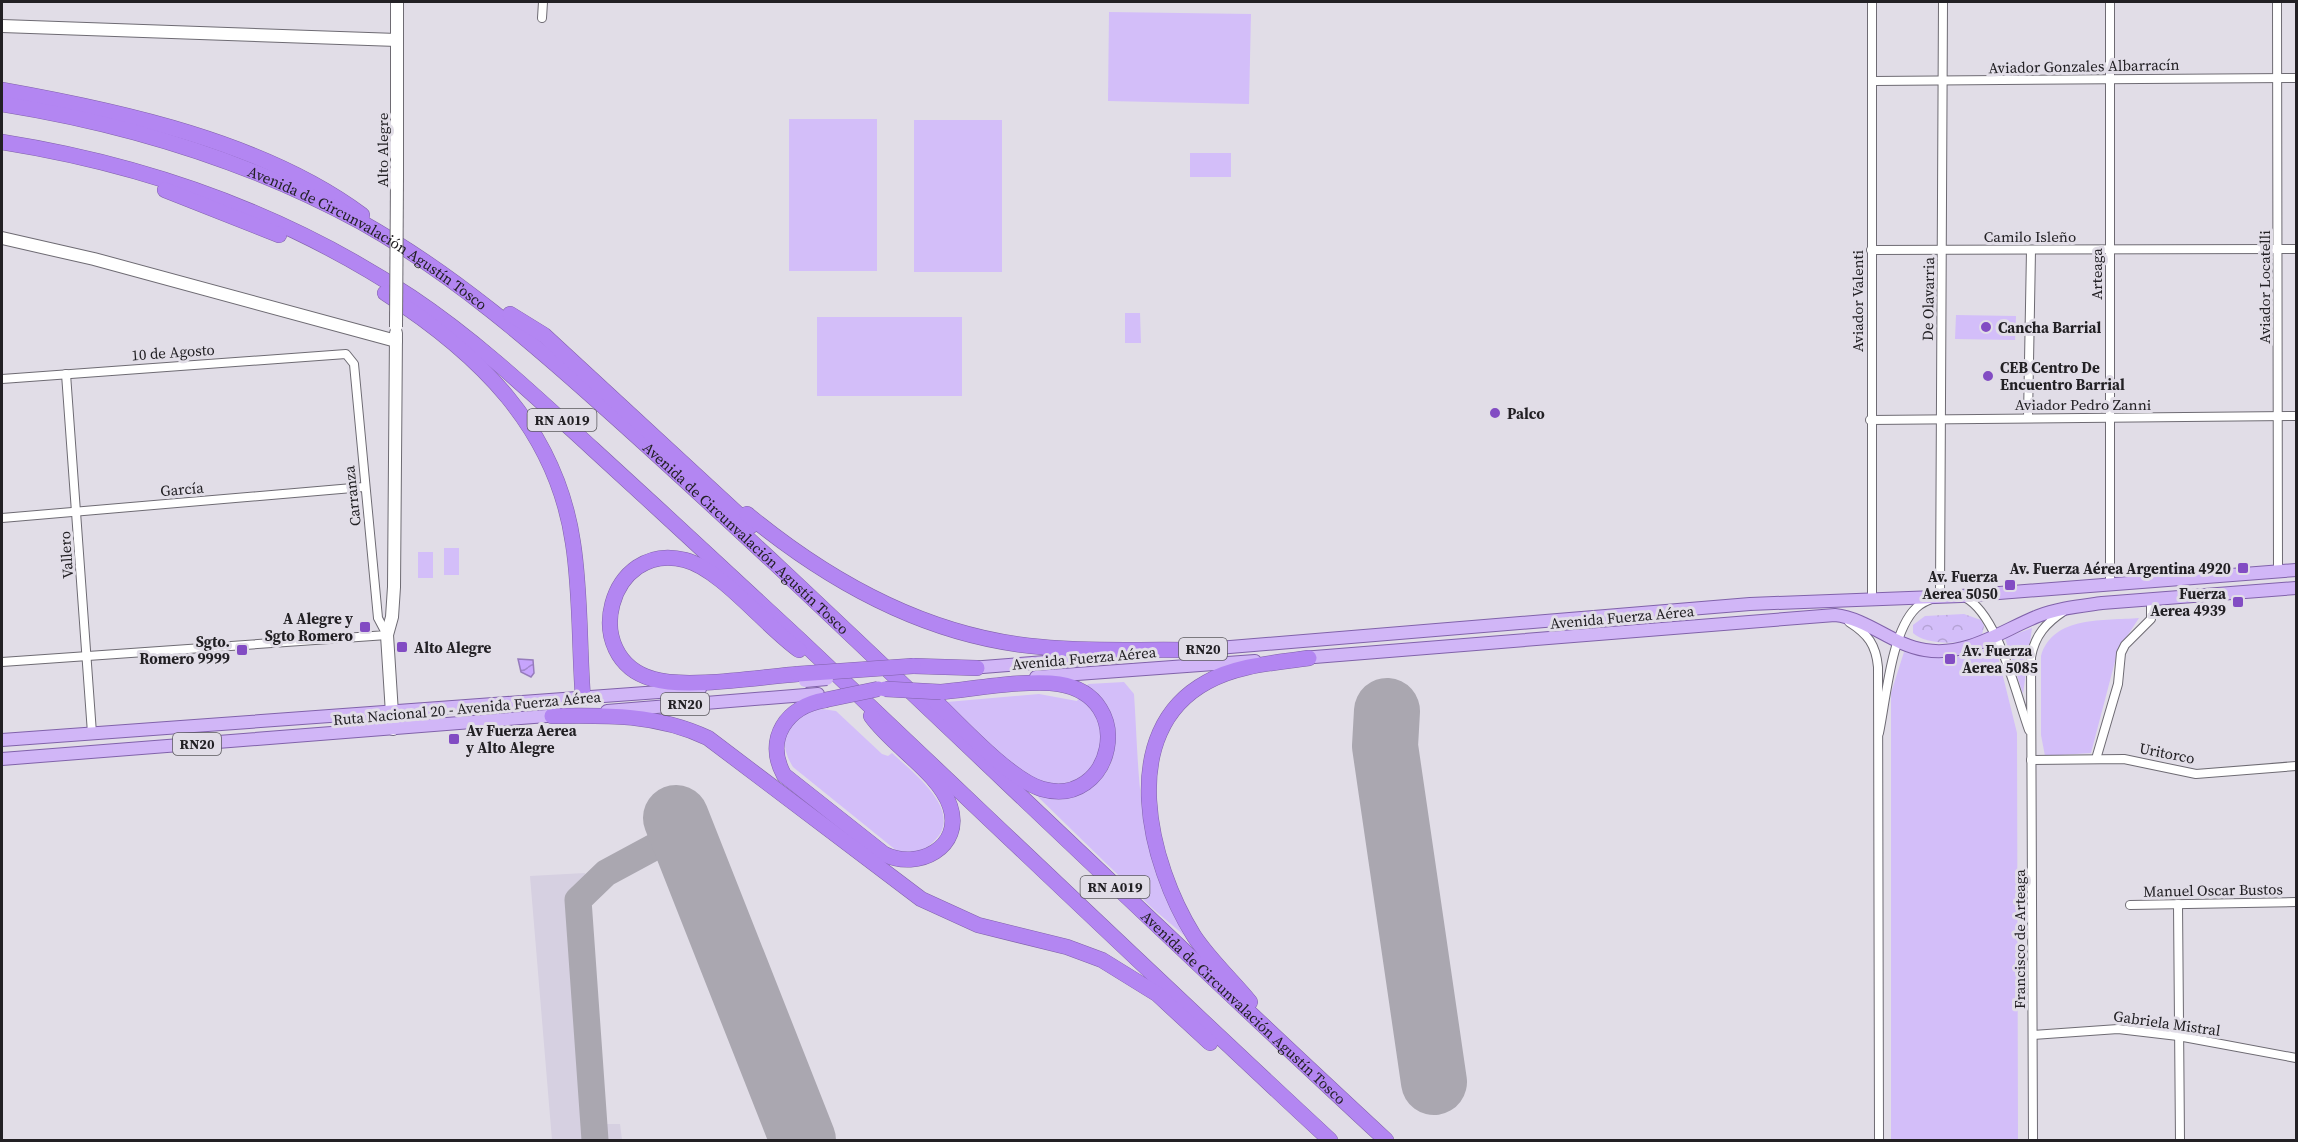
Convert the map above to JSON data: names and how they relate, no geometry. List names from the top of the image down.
{
  "streets": {
    "highway": ["Avenida de Circunvalación Agustín Tosco", "RN A019"],
    "main road": ["Avenida Fuerza Aérea", "RN20", "Ruta Nacional 20 - Avenida Fuerza Aérea"],
    "street": [
      "Aviador Gonzales Albarracín",
      "Alto Alegre",
      "Camilo Isleño",
      "Arteaga",
      "Aviador Locatelli",
      "De Olavarria",
      "Aviador Valenti",
      "10 de Agosto",
      "Aviador Pedro Zanni",
      "García",
      "Carranza",
      "Vallero",
      "Uritorco",
      "Manuel Oscar Bustos",
      "Francisco de Arteaga",
      "Gabriela Mistral"
    ]
  },
  "crossings": [
    ["Aviador Gonzales Albarracín", "Arteaga"],
    ["Aviador Gonzales Albarracín", "Aviador Locatelli"],
    ["Aviador Gonzales Albarracín", "De Olavarria"],
    ["Aviador Gonzales Albarracín", "Aviador Valenti"],
    ["Alto Alegre", "Carranza"],
    ["Alto Alegre", "Ruta Nacional 20 - Avenida Fuerza Aérea"],
    ["Camilo Isleño", "Arteaga"],
    ["Camilo Isleño", "Aviador Locatelli"],
    ["Camilo Isleño", "De Olavarria"],
    ["Camilo Isleño", "Aviador Valenti"],
    ["Arteaga", "Aviador Pedro Zanni"],
    ["Arteaga", "Avenida Fuerza Aérea"],
    ["Aviador Locatelli", "Aviador Pedro Zanni"],
    ["Aviador Locatelli", "Avenida Fuerza Aérea"],
    ["De Olavarria", "Aviador Pedro Zanni"],
    ["De Olavarria", "Avenida Fuerza Aérea"],
    ["Aviador Valenti", "Aviador Pedro Zanni"],
    ["Aviador Valenti", "Avenida Fuerza Aérea"],
    ["10 de Agosto", "Carranza"],
    ["10 de Agosto", "Vallero"],
    ["García", "Carranza"],
    ["García", "Vallero"],
    ["Vallero", "Ruta Nacional 20 - Avenida Fuerza Aérea"],
    ["Avenida Fuerza Aérea", "Francisco de Arteaga"],
    ["Uritorco", "Francisco de Arteaga"],
    ["Francisco de Arteaga", "Gabriela Mistral"]
  ],
  "places": {
    "other": ["Cancha Barrial", "CEB Centro De Encuentro Barrial", "Palco"],
    "transit": [
      "Av. Fuerza Aérea Argentina 4920",
      "Av. Fuerza Aerea 5050",
      "Fuerza Aerea 4939",
      "A Alegre y Sgto Romero",
      "Alto Alegre",
      "Sgto. Romero 9999",
      "Av. Fuerza Aerea 5085",
      "Av Fuerza Aerea y Alto Alegre"
    ]
  }
}
